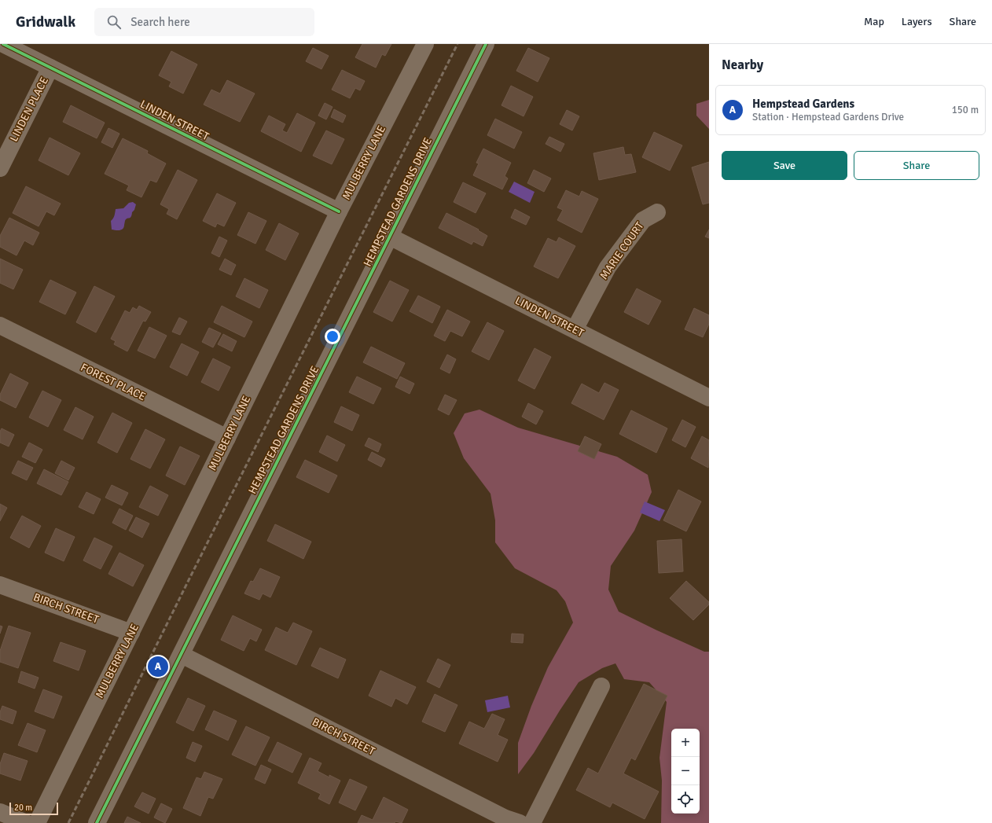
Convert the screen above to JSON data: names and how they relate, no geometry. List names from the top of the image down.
{
  "streets": {
    "street": [
      "LINDEN PLACE",
      "LINDEN STREET",
      "MULBERRY LANE",
      "HEMPSTEAD GARDENS DRIVE",
      "MARIE COURT",
      "FOREST PLACE",
      "BIRCH STREET"
    ]
  },
  "crossings": [
    ["LINDEN PLACE", "LINDEN STREET"],
    ["LINDEN STREET", "MULBERRY LANE"],
    ["LINDEN STREET", "HEMPSTEAD GARDENS DRIVE"],
    ["LINDEN STREET", "MARIE COURT"],
    ["MULBERRY LANE", "FOREST PLACE"],
    ["MULBERRY LANE", "BIRCH STREET"],
    ["HEMPSTEAD GARDENS DRIVE", "BIRCH STREET"]
  ],
  "scale_bar": "20 m",
  "page": {
    "header": "Gridwalk",
    "search": "Search here",
    "nav": ["Map", "Layers", "Share"],
    "heading": "Nearby",
    "list": [
      {
        "mark": "A",
        "name": "Hempstead Gardens",
        "note": "Station · Hempstead Gardens Drive",
        "value": "150 m"
      }
    ],
    "buttons": ["Save", "Share"],
    "pins": "A",
    "map_buttons": ["+", "−"],
    "scale": "20 m"
  }
}
